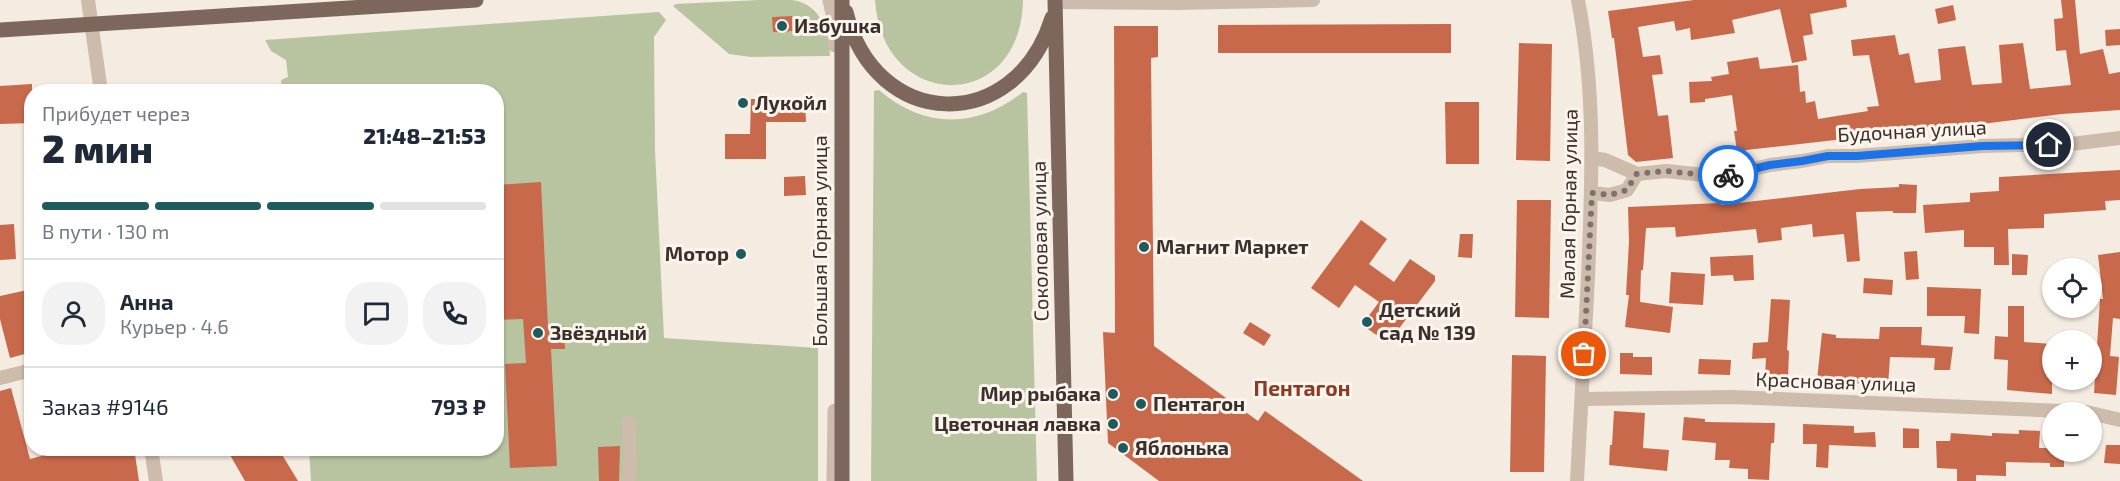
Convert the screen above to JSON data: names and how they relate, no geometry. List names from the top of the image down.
{
  "streets": {
    "main road": ["Большая Горная улица", "Соколовая улица"],
    "street": ["Будочная улица", "Малая Горная улица", "Красновая улица"]
  },
  "crossings": [
    ["Малая Горная улица", "Красновая улица"]
  ],
  "districts": ["Пентагон"],
  "places": [
    "Избушка",
    "Лукойл",
    "Магнит Маркет",
    "Мотор",
    "Детский сад № 139",
    "Звёздный",
    "Мир рыбака",
    "Пентагон",
    "Цветочная лавка",
    "Яблонька"
  ],
  "page": {
    "heading": ["2 мин", "Прибудет через", "21:48–21:53"],
    "panel": [
      "Анна",
      "Курьер · 4.6",
      "Заказ #9146",
      "793 ₽"
    ],
    "bar": "В пути · 130 m",
    "map_buttons": ["+", "−"]
  }
}
